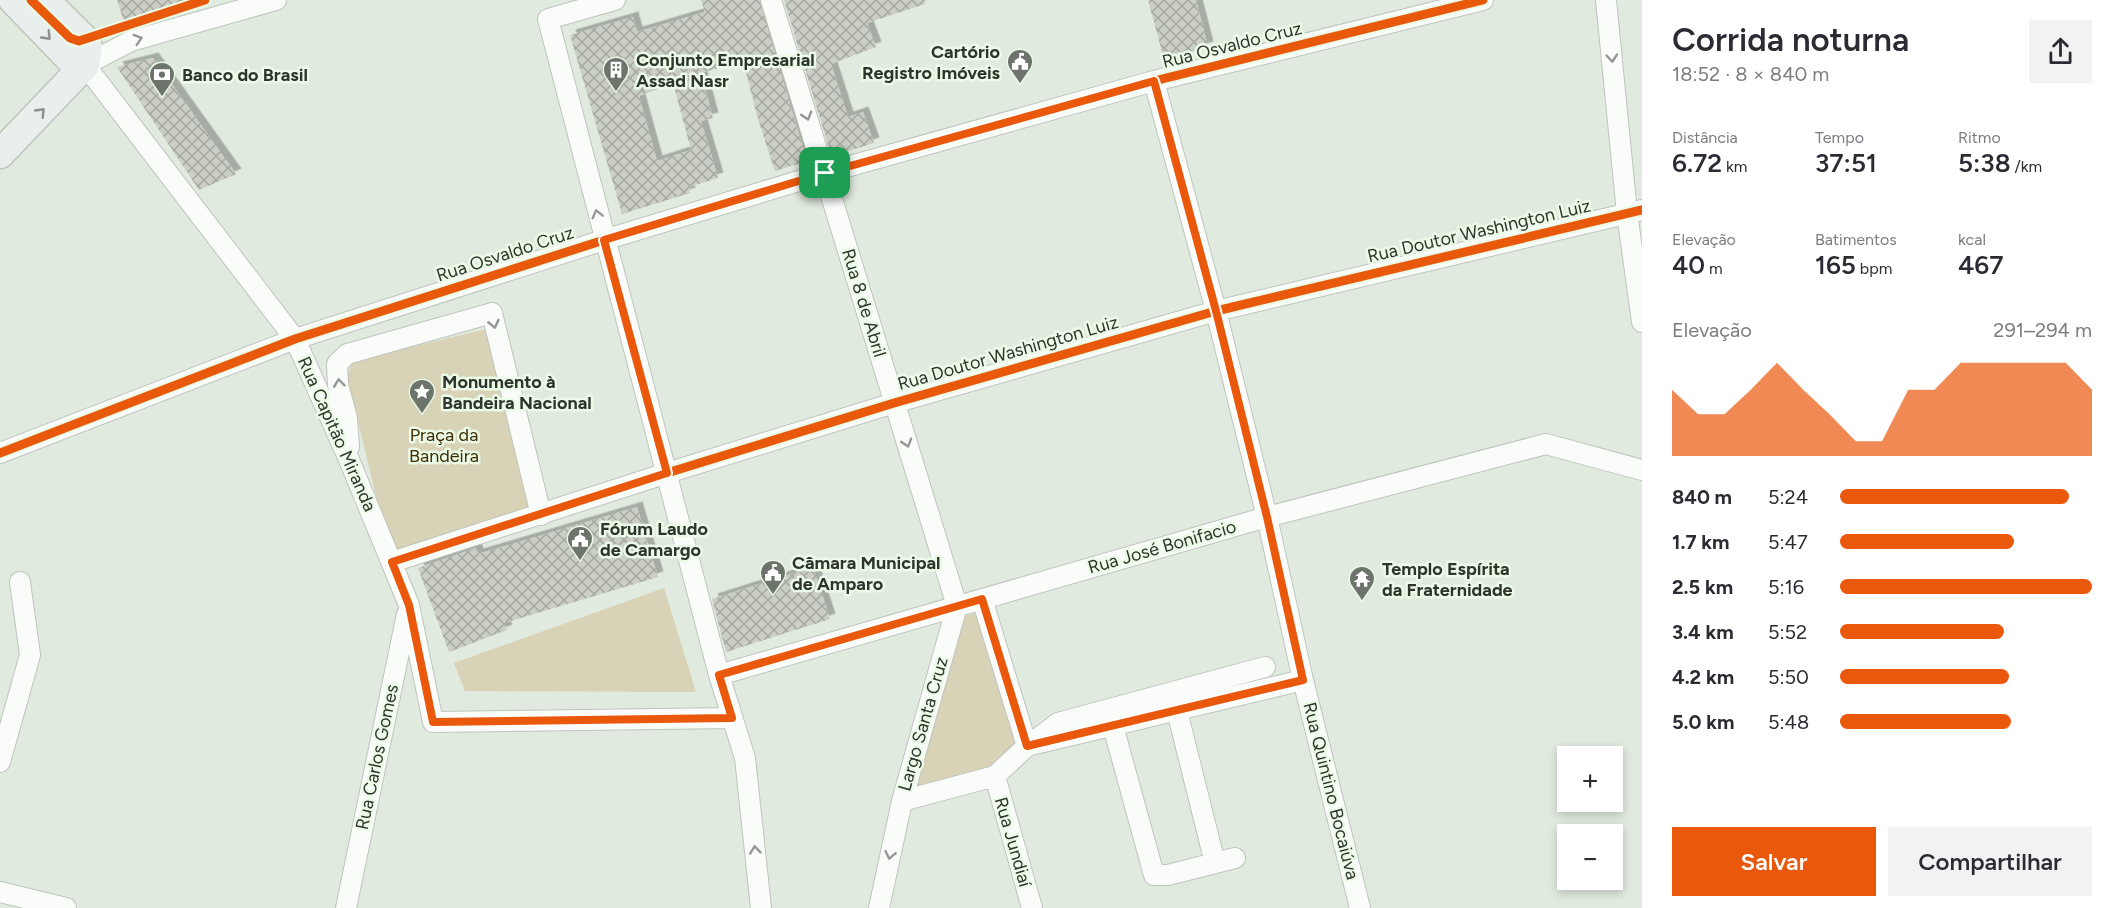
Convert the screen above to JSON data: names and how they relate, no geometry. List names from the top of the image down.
{
  "streets": {
    "street": [
      "Rua Osvaldo Cruz",
      "Rua Doutor Washington Luiz",
      "Rua 8 de Abril",
      "Rua Capitão Miranda",
      "Rua José Bonifacio",
      "Largo Santa Cruz",
      "Rua Carlos Gomes",
      "Rua Quintino Bocaiúva",
      "Rua Jundiaí"
    ]
  },
  "crossings": [
    ["Rua Osvaldo Cruz", "Rua 8 de Abril"],
    ["Rua Osvaldo Cruz", "Rua Capitão Miranda"],
    ["Rua Osvaldo Cruz", "Rua Quintino Bocaiúva"],
    ["Rua Doutor Washington Luiz", "Rua 8 de Abril"],
    ["Rua Doutor Washington Luiz", "Rua Capitão Miranda"],
    ["Rua Doutor Washington Luiz", "Rua Quintino Bocaiúva"],
    ["Rua 8 de Abril", "Rua José Bonifacio"],
    ["Rua 8 de Abril", "Largo Santa Cruz"],
    ["Rua Capitão Miranda", "Rua Carlos Gomes"],
    ["Rua José Bonifacio", "Largo Santa Cruz"],
    ["Rua José Bonifacio", "Rua Quintino Bocaiúva"],
    ["Largo Santa Cruz", "Rua Jundiaí"]
  ],
  "one_way": ["Rua 8 de Abril"],
  "parks": ["Praça da Bandeira"],
  "places": {
    "public building": ["Cartório Registro Imóveis", "Fórum Laudo de Camargo", "Câmara Municipal de Amparo"],
    "building": ["Conjunto Empresarial Assad Nasr"],
    "bank": ["Banco do Brasil"],
    "place": ["Monumento à Bandeira Nacional"],
    "temple": ["Templo Espírita da Fraternidade"]
  },
  "page": {
    "heading": ["Corrida noturna", "18:52 · 8 × 840 m"],
    "stats": [
      ["Distância", "6.72 km"],
      ["Tempo", "37:51"],
      ["Ritmo", "5:38 /km"],
      ["Elevação", "40 m"],
      ["Batimentos", "165 bpm"],
      ["kcal", "467"]
    ],
    "chart": ["Elevação", "291–294 m"],
    "list": [
      {
        "name": "840 m",
        "note": "5:24"
      },
      {
        "name": "1.7 km",
        "note": "5:47"
      },
      {
        "name": "2.5 km",
        "note": "5:16"
      },
      {
        "name": "3.4 km",
        "note": "5:52"
      },
      {
        "name": "4.2 km",
        "note": "5:50"
      },
      {
        "name": "5.0 km",
        "note": "5:48"
      }
    ],
    "map_buttons": ["+", "−"],
    "buttons": ["Salvar", "Compartilhar"]
  }
}
